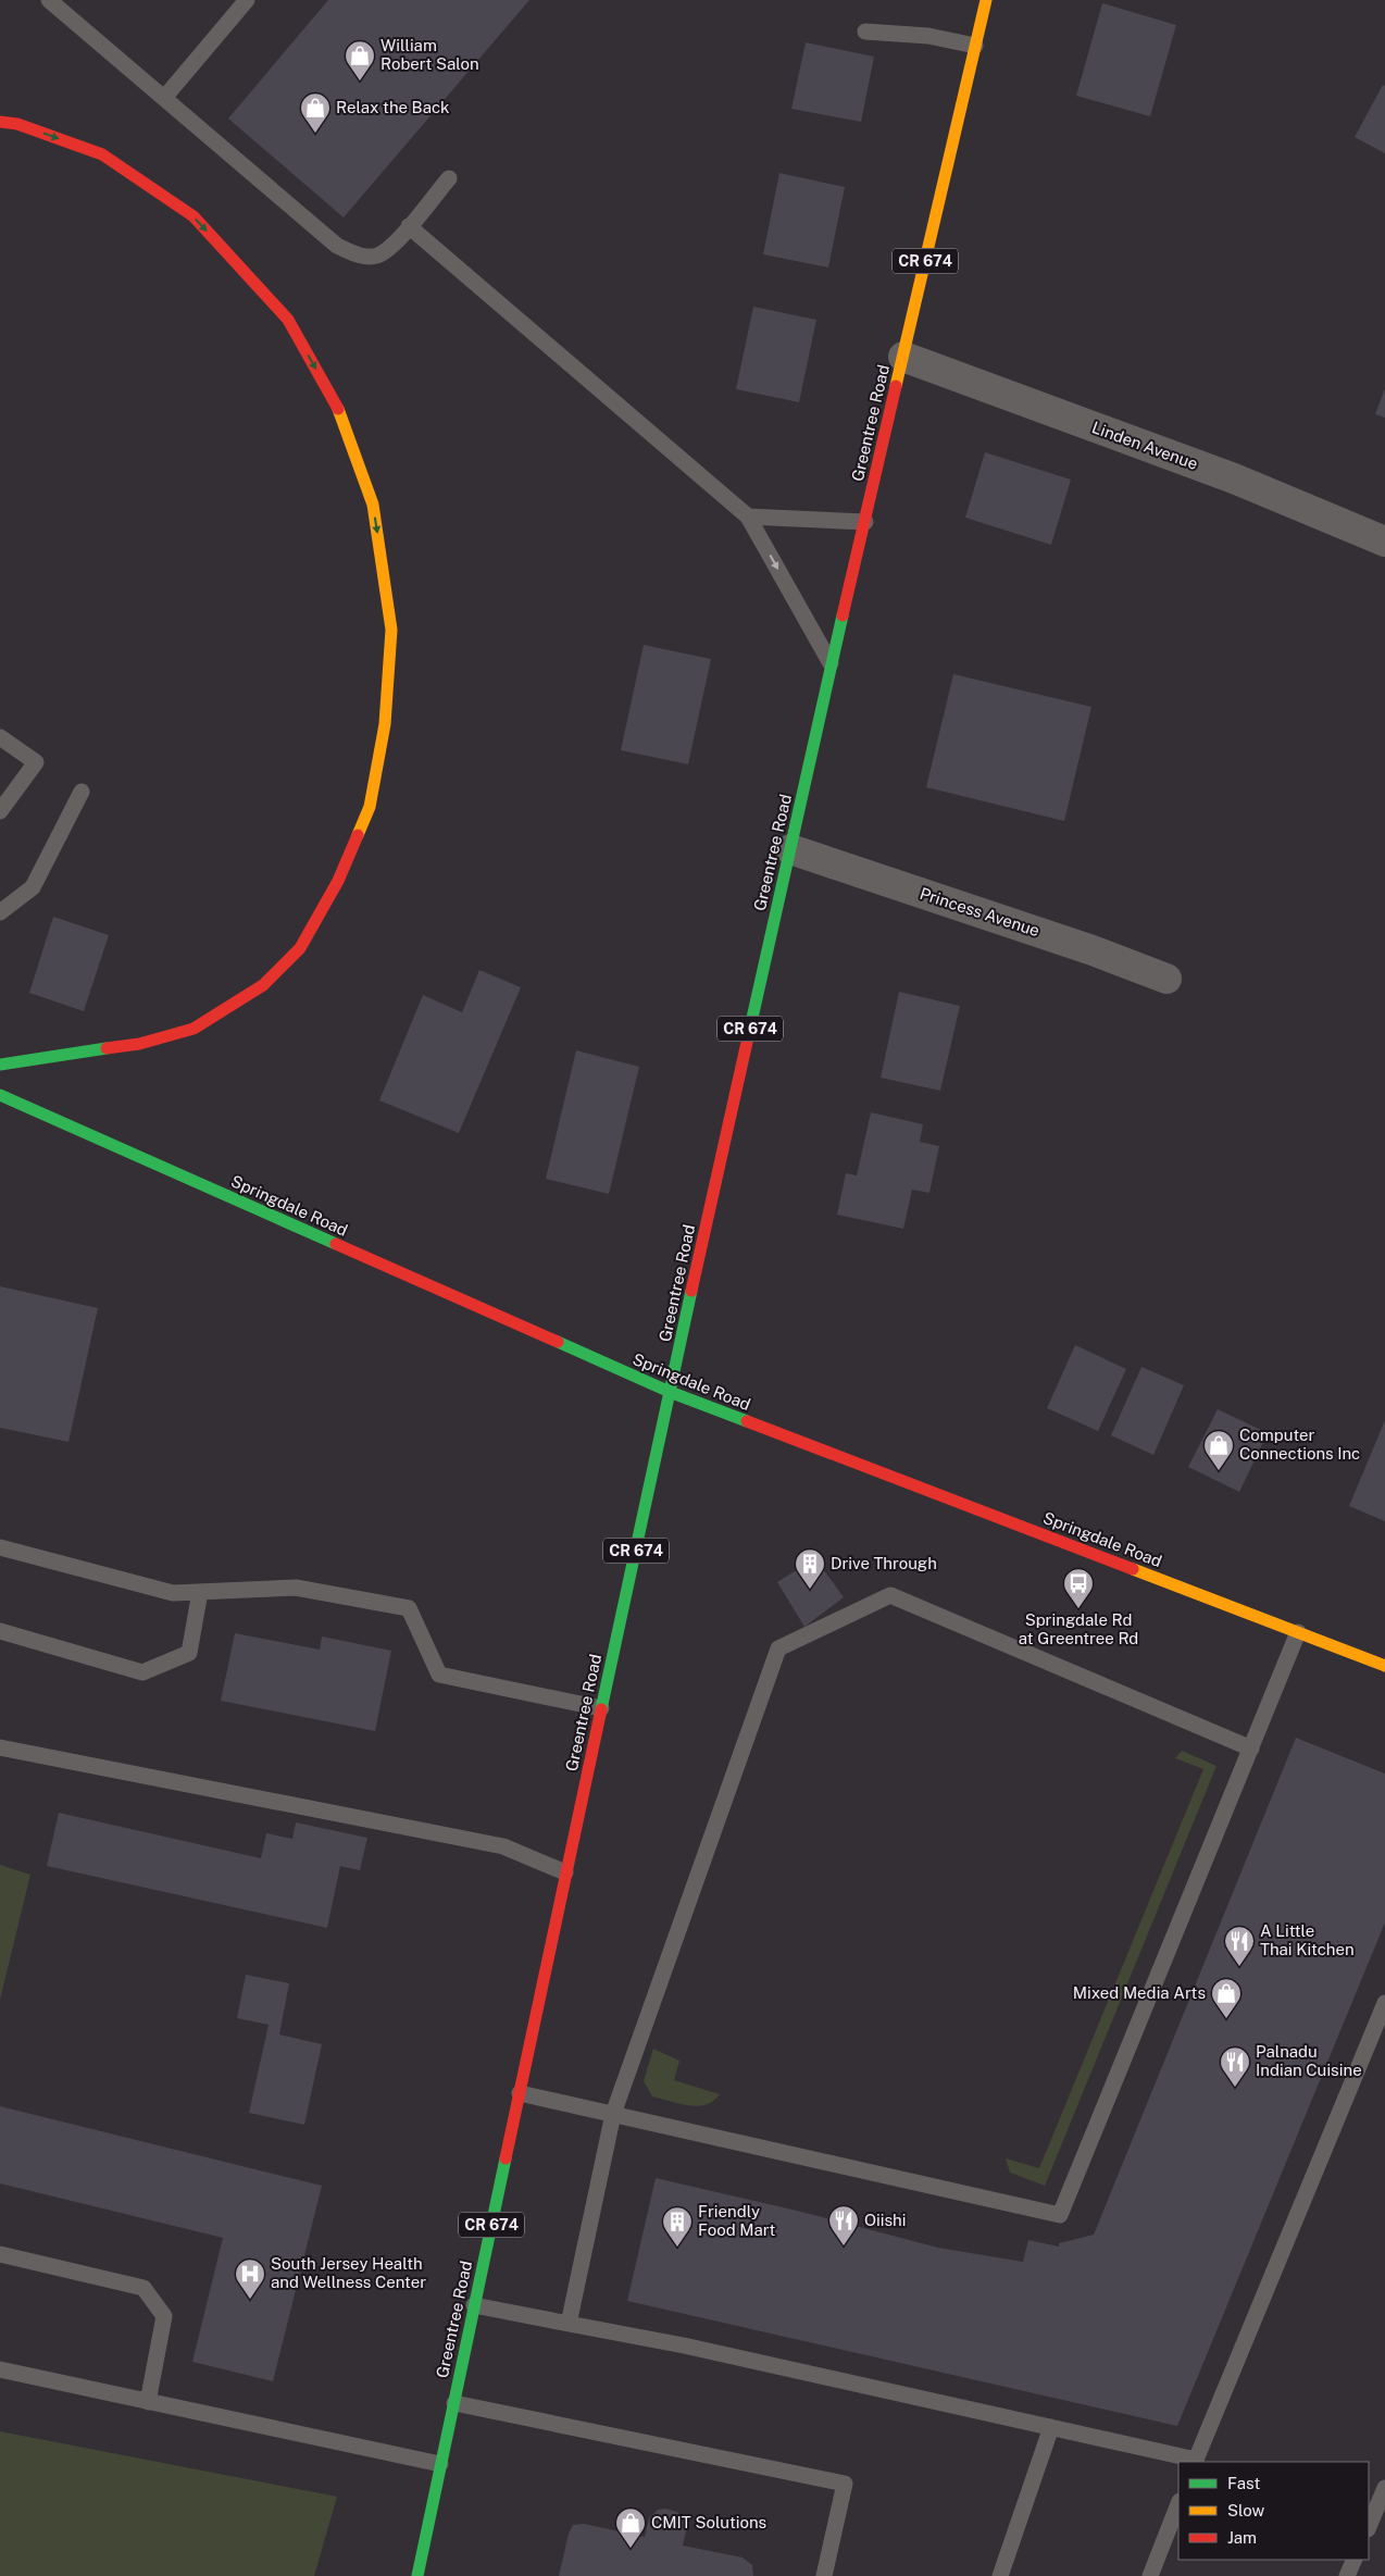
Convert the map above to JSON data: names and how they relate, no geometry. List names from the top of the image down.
{
  "streets": {
    "main road": ["CR 674", "Greentree Road", "Springdale Road"],
    "street": ["Linden Avenue", "Princess Avenue"]
  },
  "crossings": [
    ["Greentree Road", "Linden Avenue"],
    ["Greentree Road", "Princess Avenue"],
    ["Greentree Road", "Springdale Road"]
  ],
  "places": {
    "shop": [
      "William Robert Salon",
      "Relax the Back",
      "Computer Connections Inc",
      "Mixed Media Arts",
      "CMIT Solutions"
    ],
    "building": ["Drive Through", "Friendly Food Mart"],
    "bus stop": ["Springdale Rd at Greentree Rd"],
    "restaurant": ["A Little Thai Kitchen", "Palnadu Indian Cuisine", "Oiishi"],
    "hospital": ["South Jersey Health and Wellness Center"]
  },
  "legend": ["Fast", "Slow", "Jam"]
}
